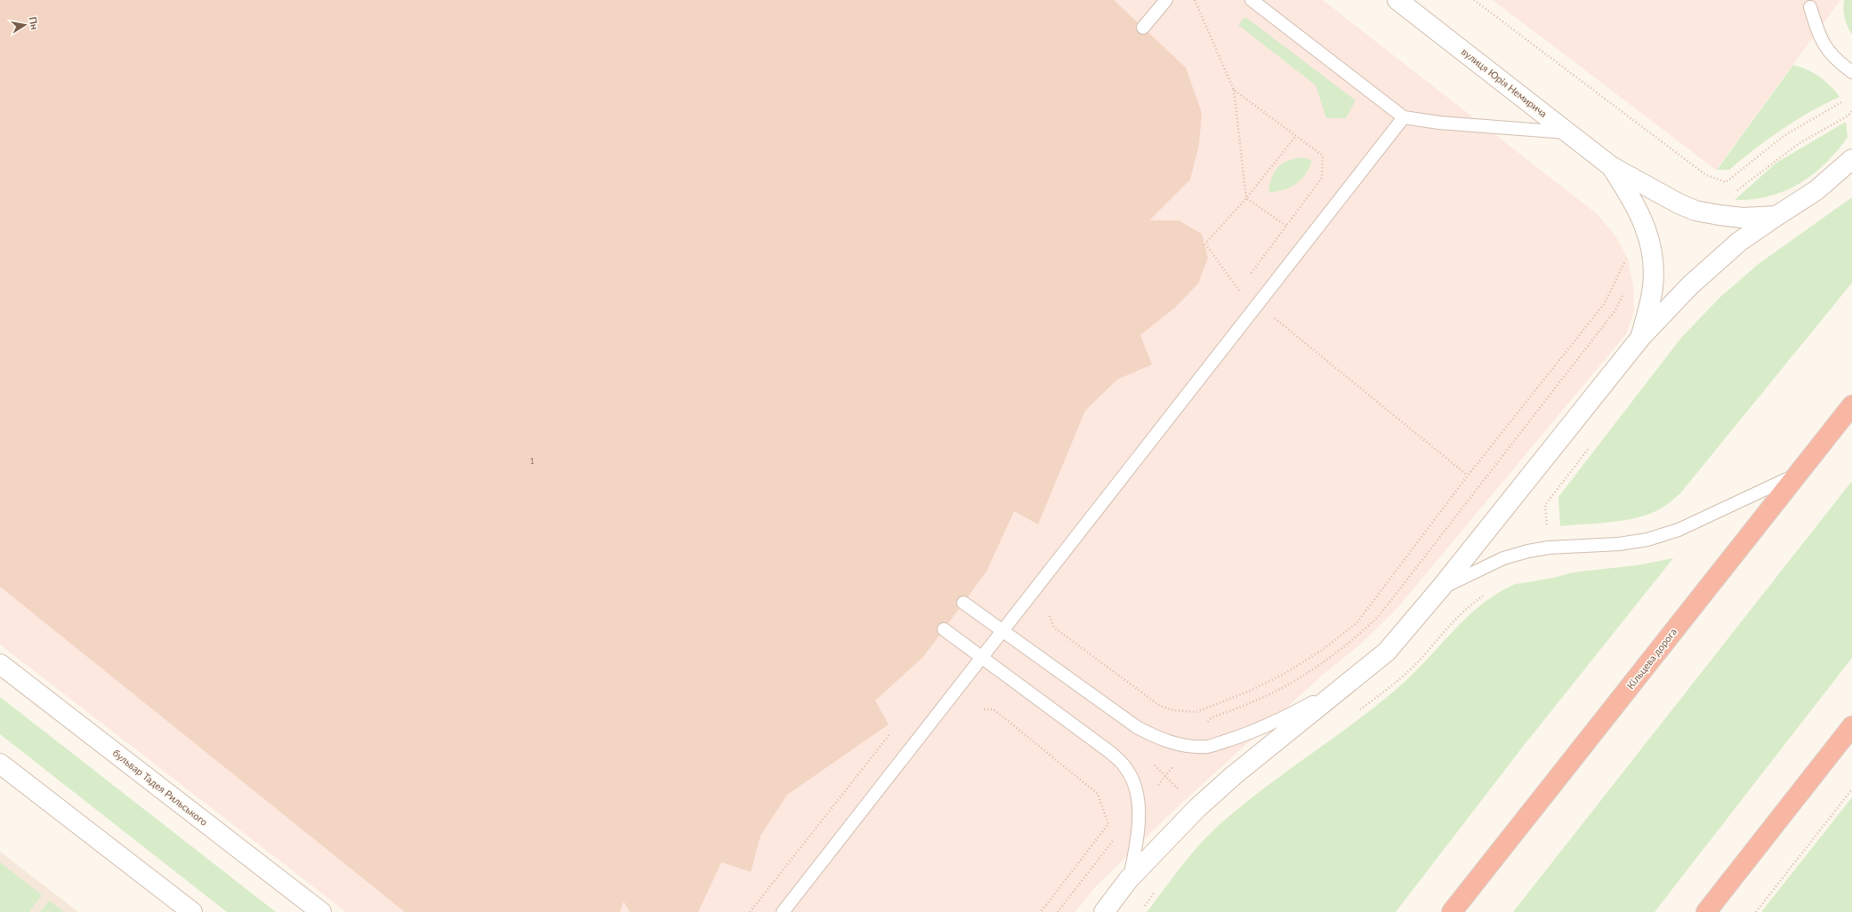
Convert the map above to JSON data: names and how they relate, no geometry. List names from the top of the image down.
{
  "streets": {
    "highway": ["Кільцева дорога"],
    "street": ["вулиця Юрія Немирича", "бульвар Тадея Рильського"]
  },
  "house_numbers": ["1"],
  "north": "right"
}
